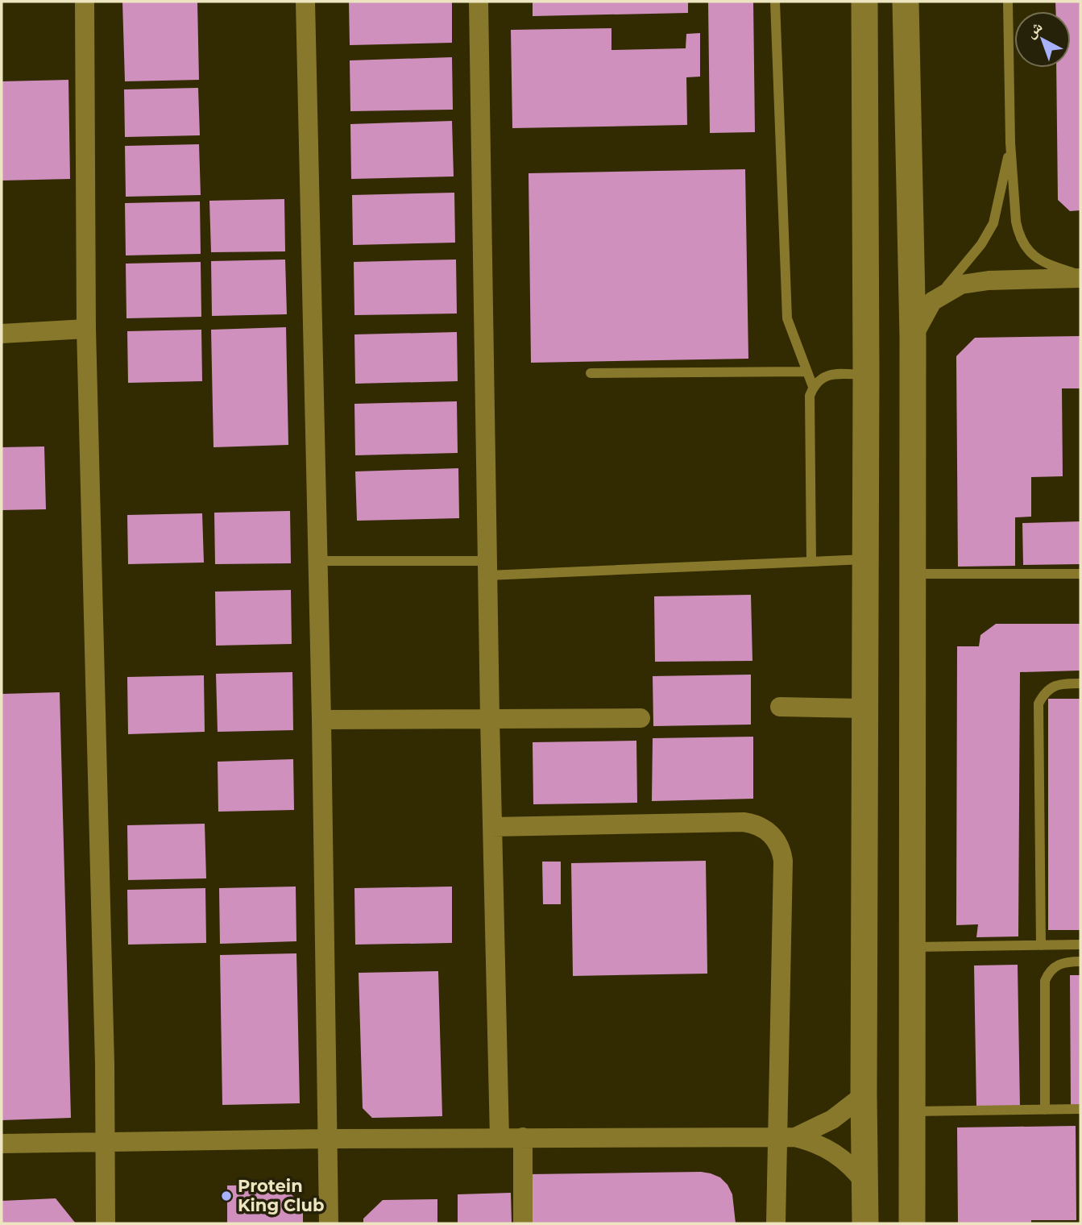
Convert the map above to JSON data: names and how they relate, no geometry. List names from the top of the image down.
{
  "places": ["Protein King Club"],
  "north": "top left"
}
